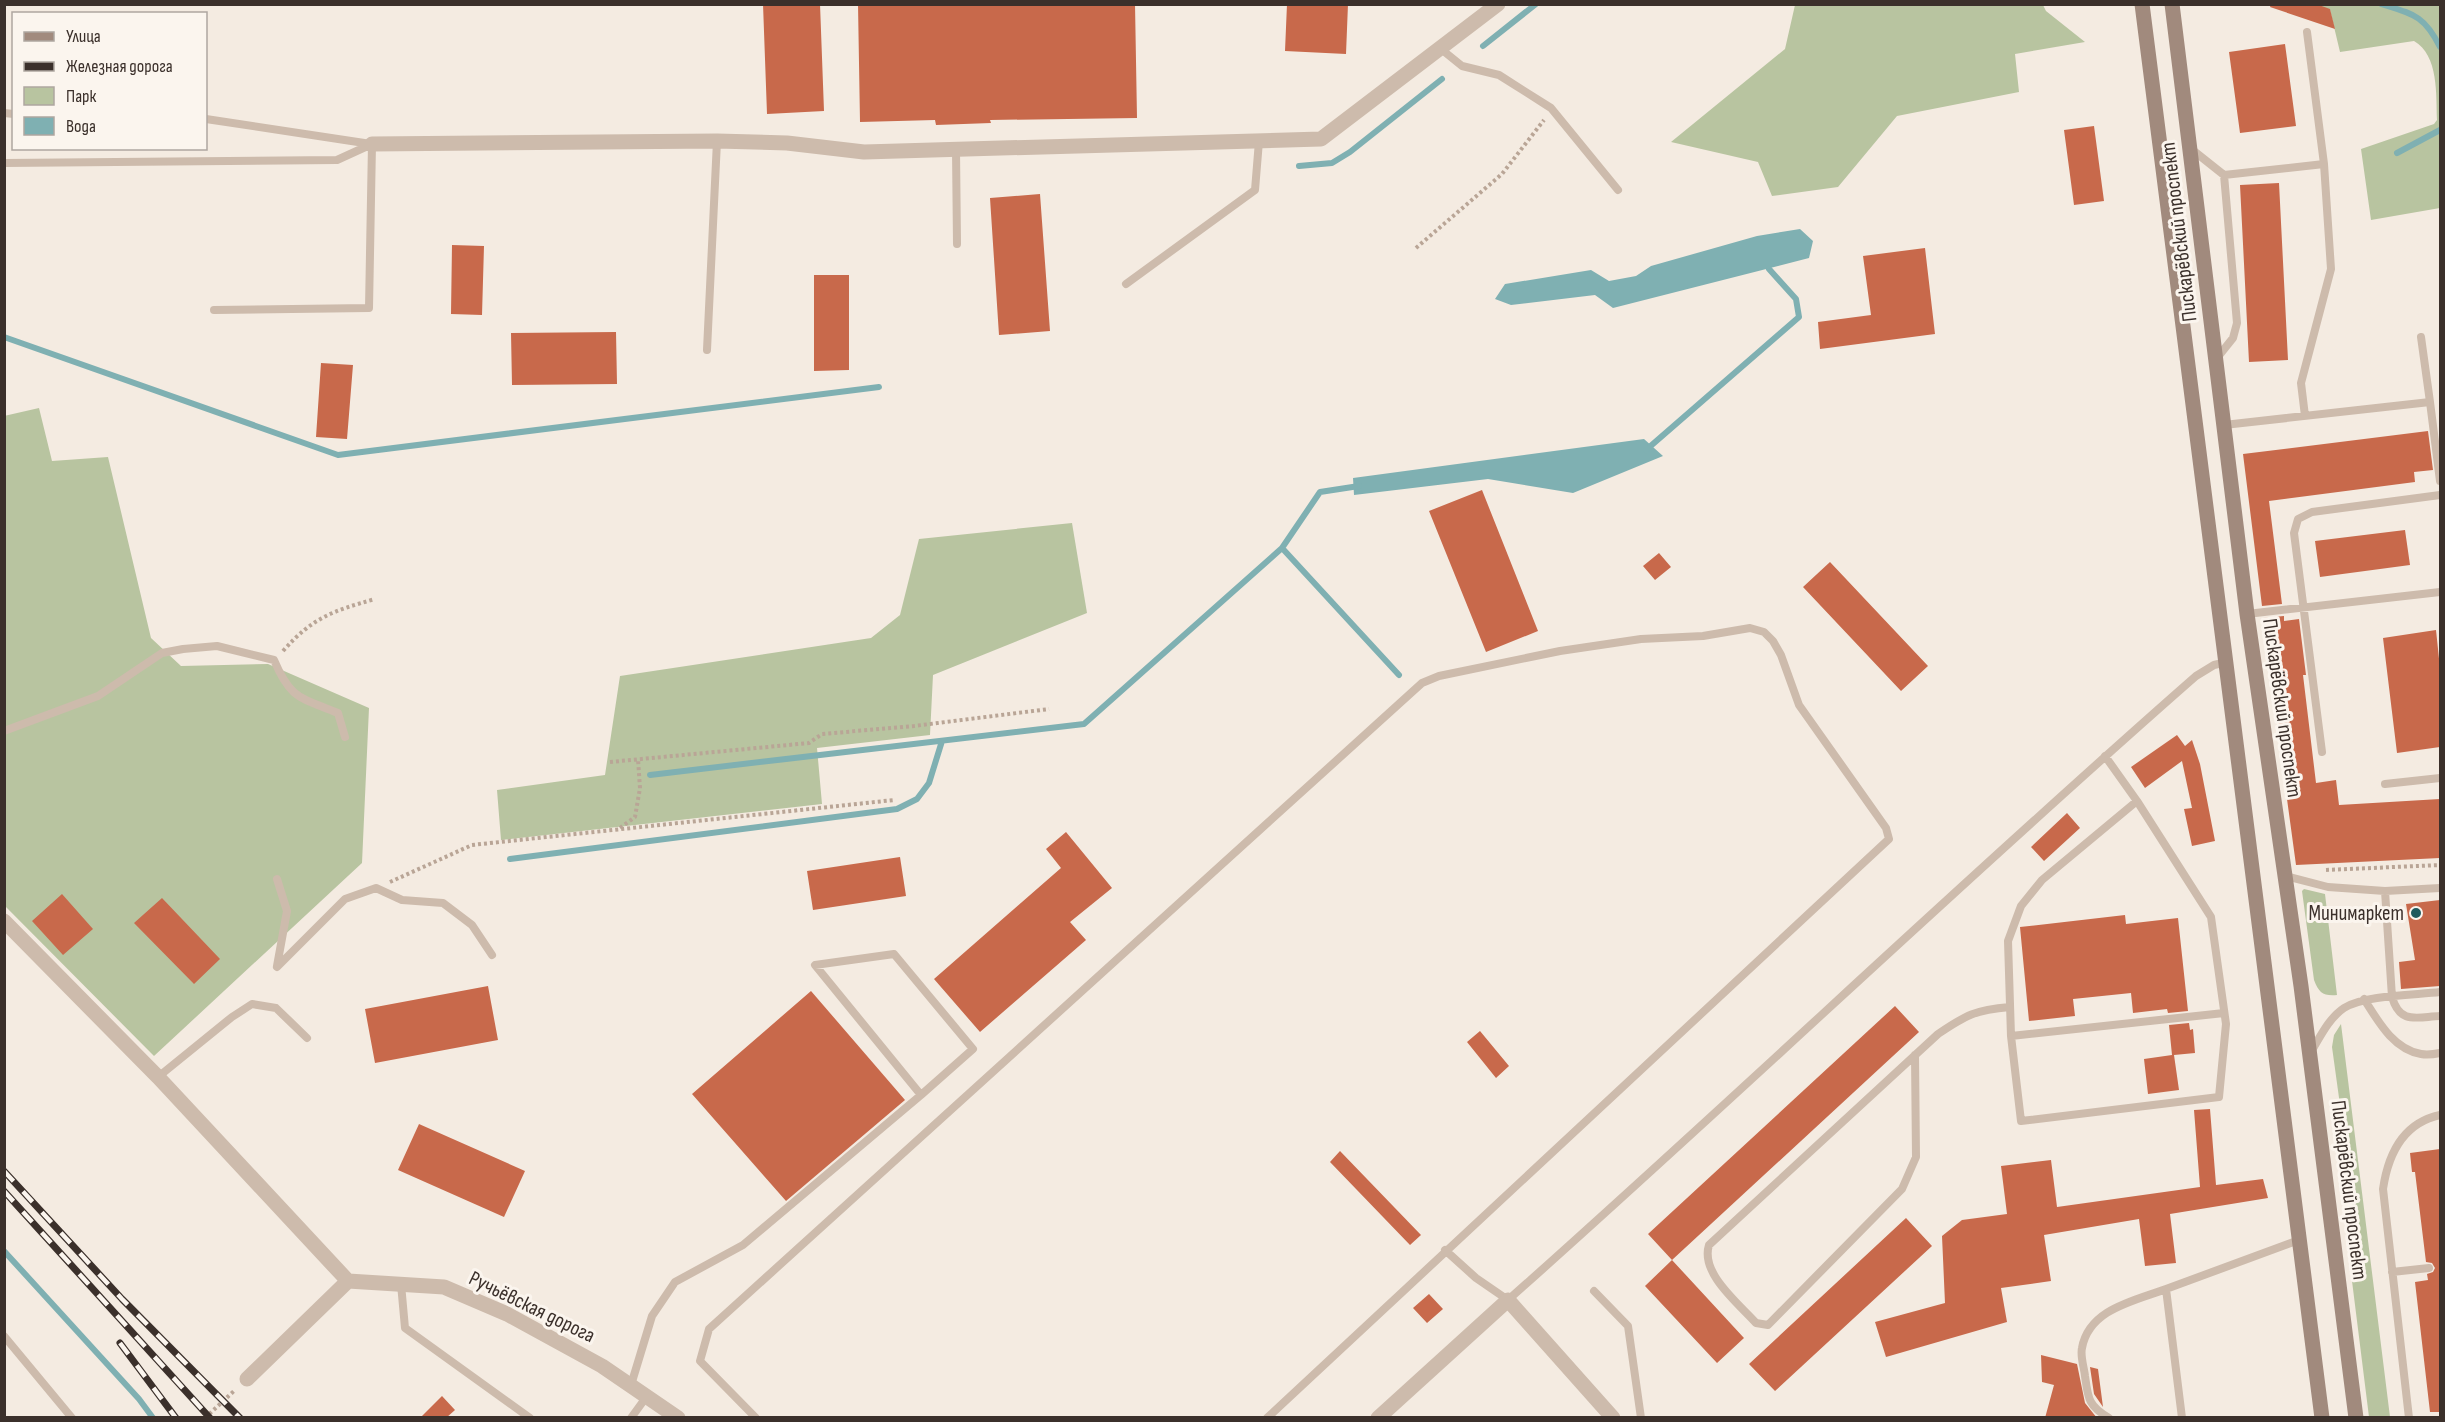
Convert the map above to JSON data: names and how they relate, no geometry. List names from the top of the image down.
{
  "streets": {
    "main road": ["Пискарёвский проспект"],
    "street": ["Ручьёвская дорога"]
  },
  "places": ["Минимаркет"],
  "legend": [
    "Улица",
    "Железная дорога",
    "Парк",
    "Вода"
  ]
}
